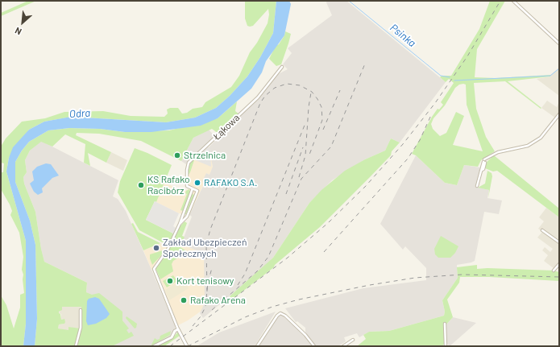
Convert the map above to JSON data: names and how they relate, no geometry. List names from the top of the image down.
{
  "streets": {
    "street": ["Łąkowa"]
  },
  "water": ["Psinka", "Odra"],
  "places": [
    "Strzelnica",
    "RAFAKO S.A.",
    "KS Rafako Racibórz",
    "Zakład Ubezpieczeń Społecznych",
    "Kort tenisowy",
    "Rafako Arena"
  ],
  "north": "bottom left"
}
